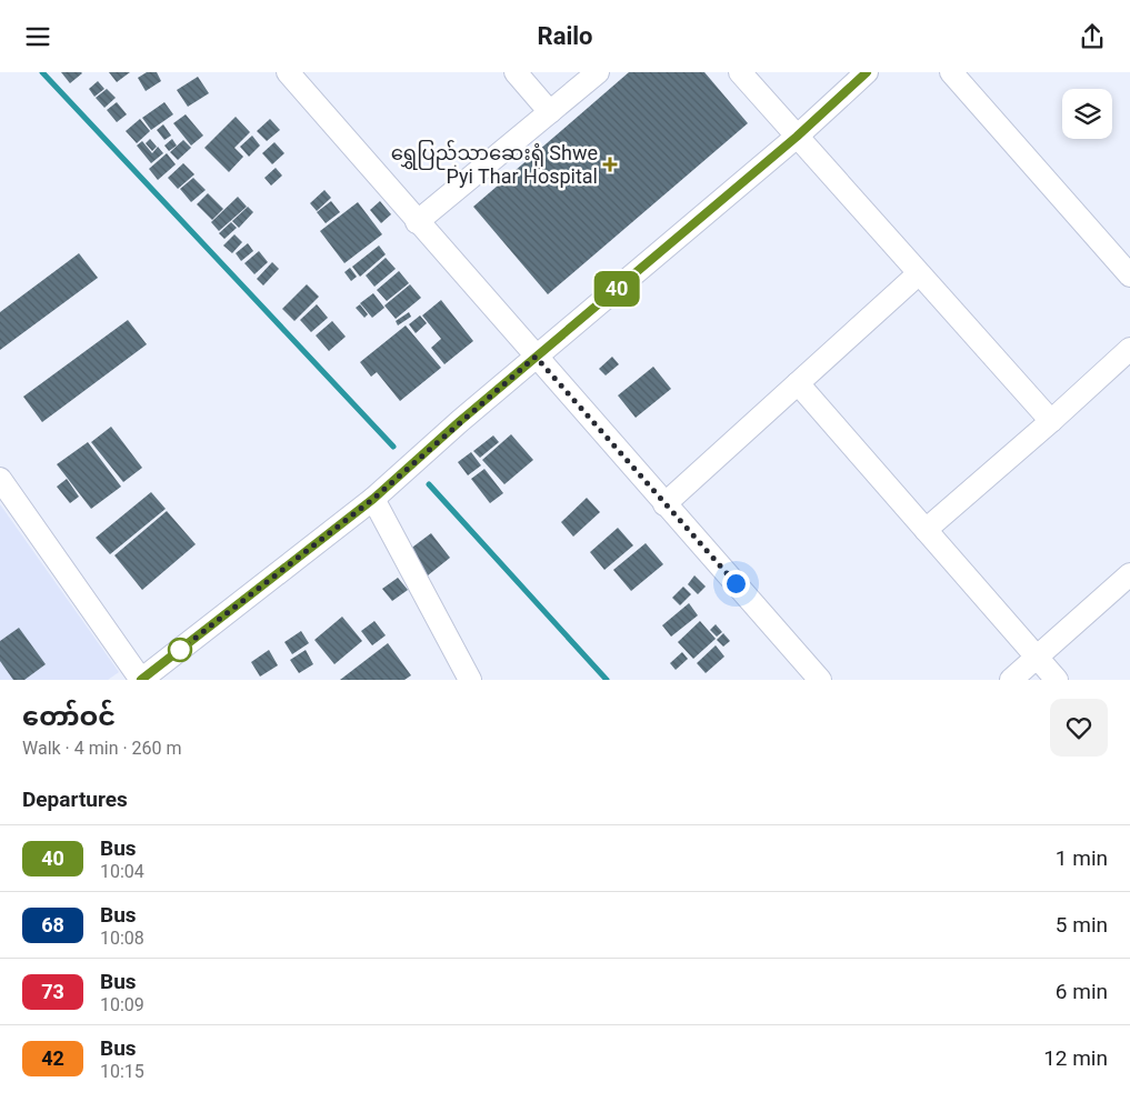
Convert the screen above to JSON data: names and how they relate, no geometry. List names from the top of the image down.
{
  "places": {
    "health": ["ရွှေပြည်သာဆေးရုံ Shwe Pyi Thar Hospital"]
  },
  "lines": ["bus line 40"],
  "page": {
    "header": "Railo",
    "on_map": "40",
    "heading": [
      ["တော်ဝင်", "Walk · 4 min · 260 m"],
      "Departures"
    ],
    "list": [
      {
        "mark": "40",
        "name": "Bus",
        "note": "10:04",
        "value": "1 min"
      },
      {
        "mark": "68",
        "name": "Bus",
        "note": "10:08",
        "value": "5 min"
      },
      {
        "mark": "73",
        "name": "Bus",
        "note": "10:09",
        "value": "6 min"
      },
      {
        "mark": "42",
        "name": "Bus",
        "note": "10:15",
        "value": "12 min"
      }
    ]
  }
}
